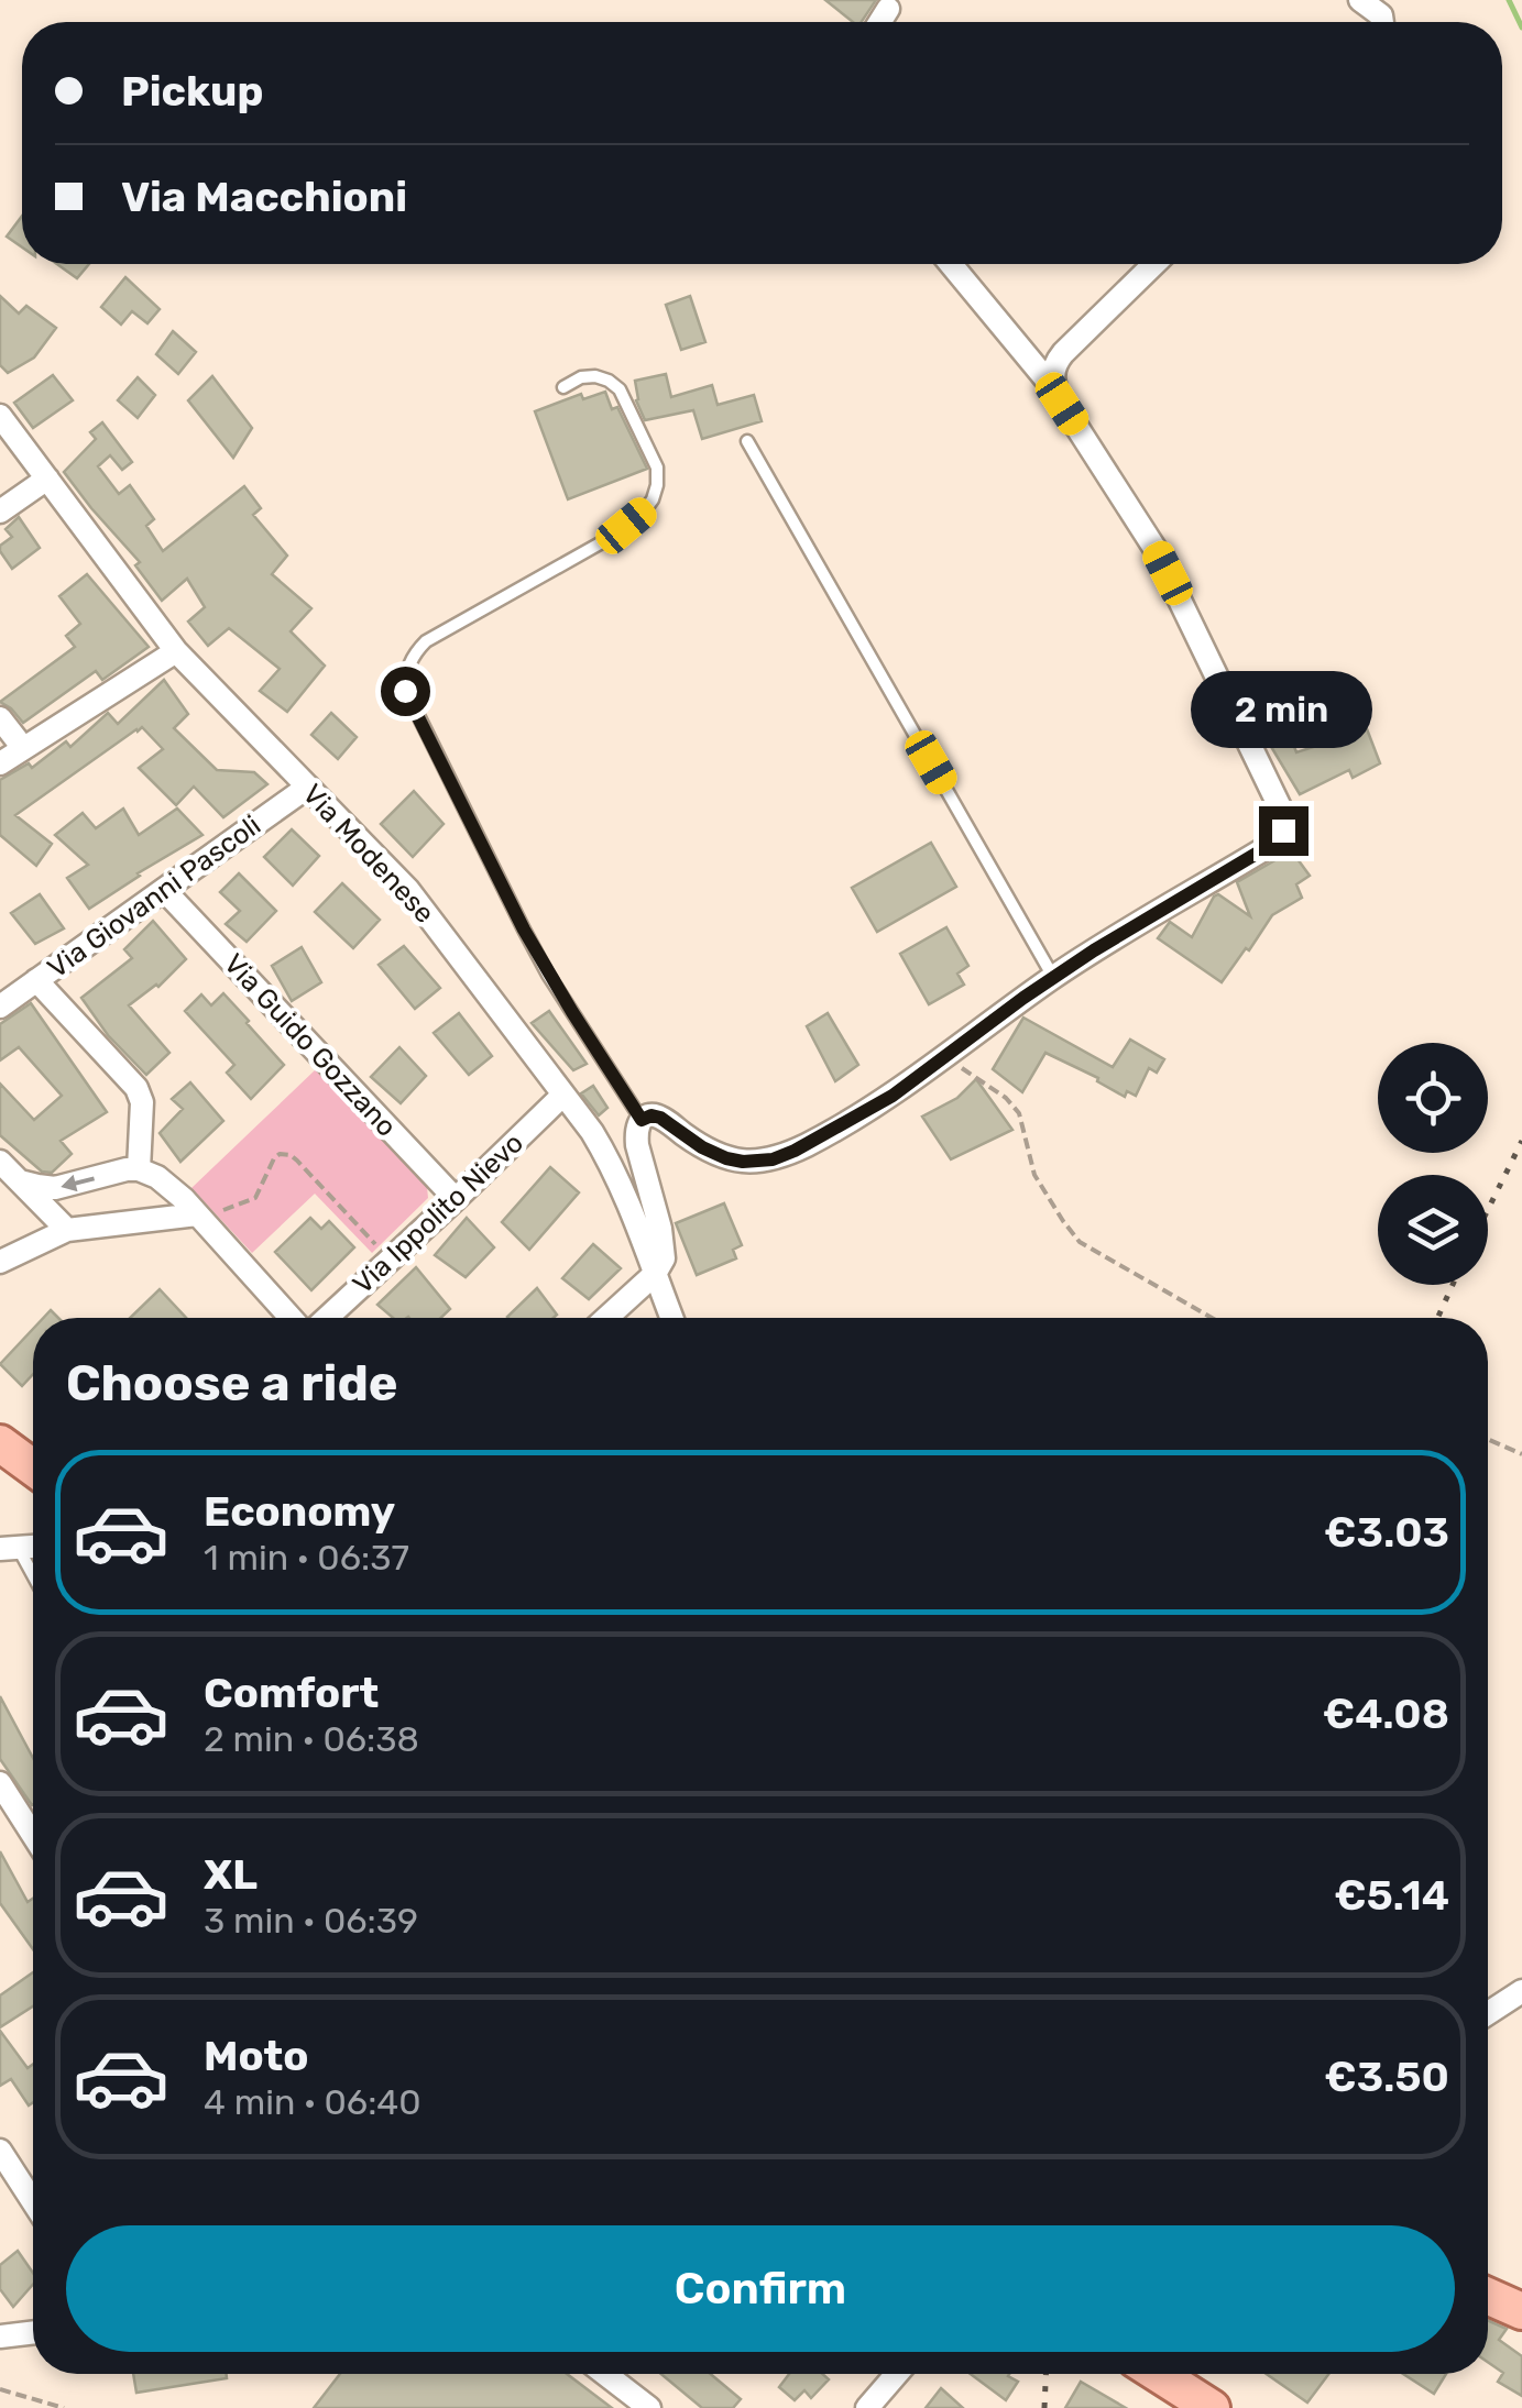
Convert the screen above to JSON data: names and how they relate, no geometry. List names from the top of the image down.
{
  "streets": {
    "street": [
      "Via Modenese",
      "Via Giovanni Pascoli",
      "Via Guido Gozzano",
      "Via Ippolito Nievo"
    ]
  },
  "crossings": [
    ["Via Modenese", "Via Giovanni Pascoli"],
    ["Via Modenese", "Via Ippolito Nievo"],
    ["Via Giovanni Pascoli", "Via Guido Gozzano"],
    ["Via Guido Gozzano", "Via Ippolito Nievo"]
  ],
  "page": {
    "banner": ["Pickup", "Via Macchioni"],
    "bubble": "2 min",
    "heading": "Choose a ride",
    "list": [
      {
        "name": "Economy",
        "note": "1 min · 06:37",
        "value": "€3.03"
      },
      {
        "name": "Comfort",
        "note": "2 min · 06:38",
        "value": "€4.08"
      },
      {
        "name": "XL",
        "note": "3 min · 06:39",
        "value": "€5.14"
      },
      {
        "name": "Moto",
        "note": "4 min · 06:40",
        "value": "€3.50"
      }
    ],
    "buttons": "Confirm"
  }
}
